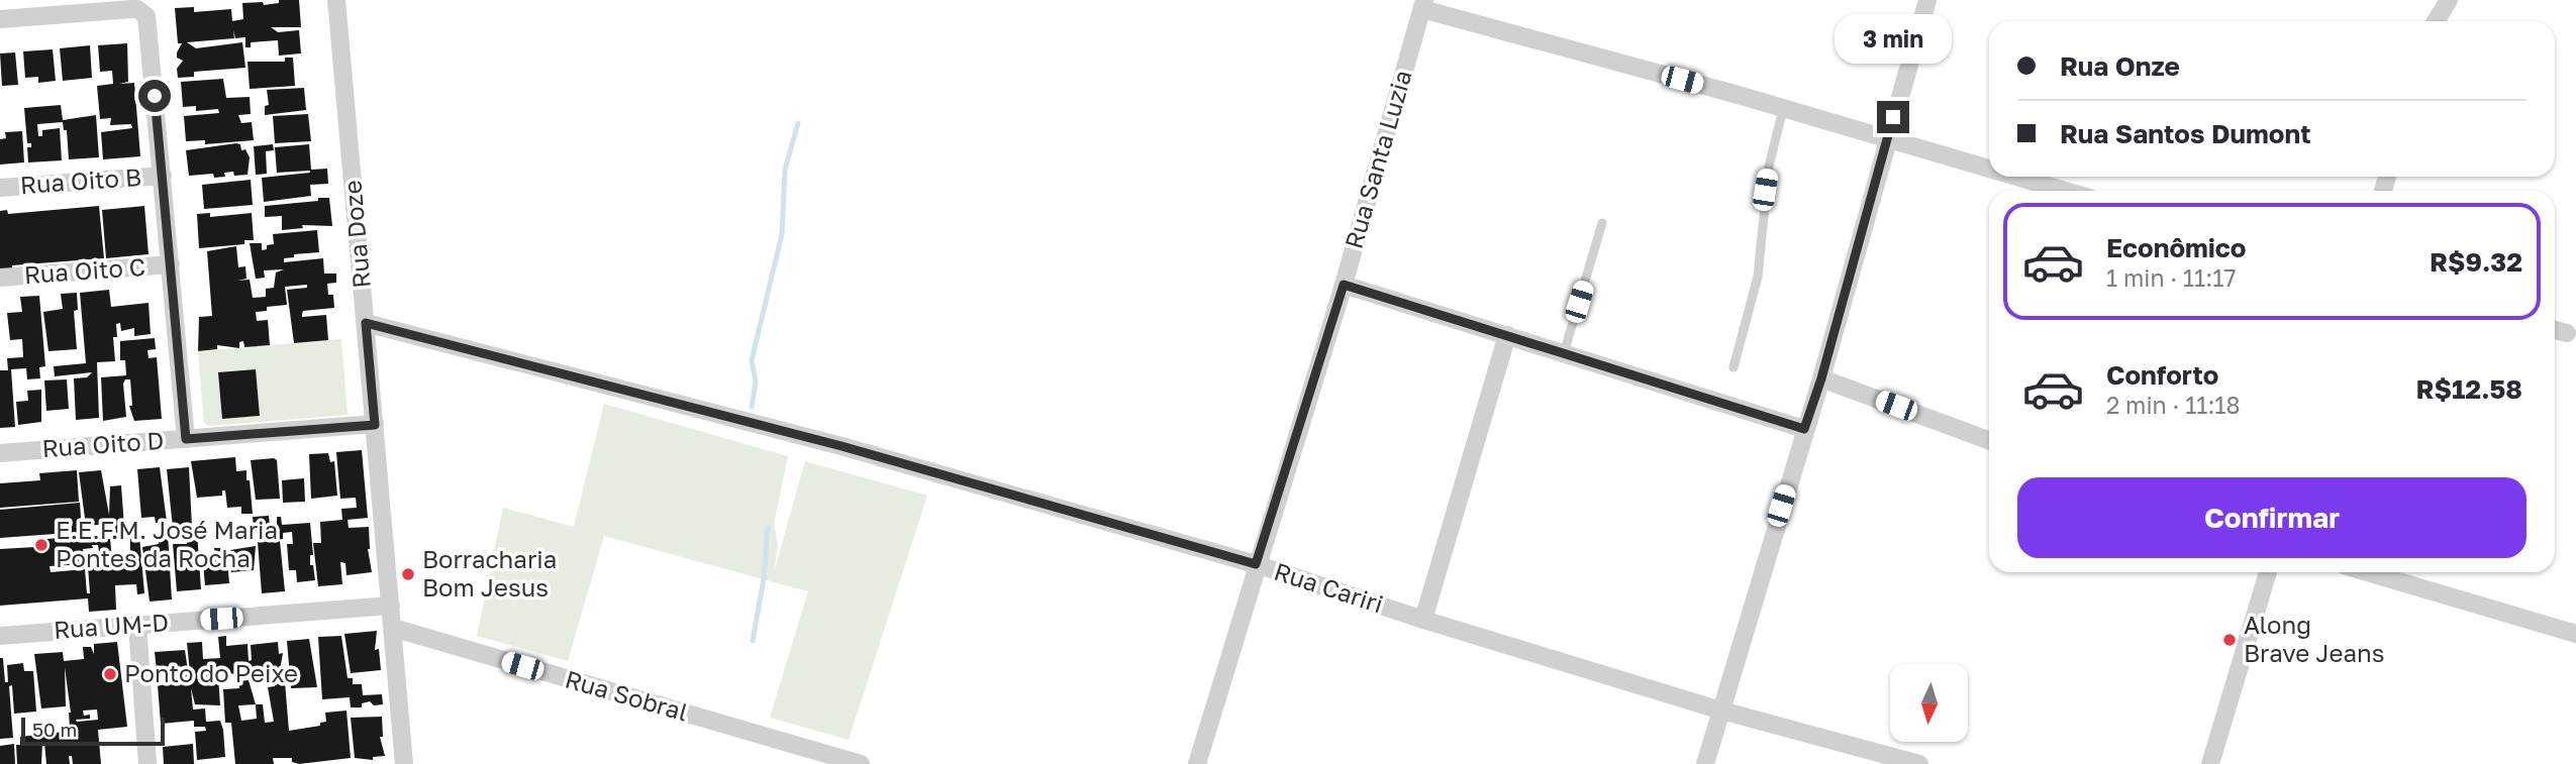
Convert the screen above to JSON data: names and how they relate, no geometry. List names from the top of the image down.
{
  "streets": {
    "street": [
      "Rua Santa Luzia",
      "Rua Oito B",
      "Rua Doze",
      "Rua Oito C",
      "Rua Oito D",
      "Rua Cariri",
      "Rua UM-D",
      "Rua Sobral"
    ]
  },
  "crossings": [
    ["Rua Santa Luzia", "Rua Cariri"],
    ["Rua Doze", "Rua Oito D"],
    ["Rua Doze", "Rua Cariri"],
    ["Rua Doze", "Rua UM-D"],
    ["Rua Doze", "Rua Sobral"]
  ],
  "places": [
    "E.E.F.M. José Maria Pontes da Rocha",
    "Borracharia Bom Jesus",
    "Along Brave Jeans",
    "Ponto do Peixe"
  ],
  "scale_bar": "50 m",
  "north": "bottom",
  "page": {
    "bubble": "3 min",
    "banner": ["Rua Onze", "Rua Santos Dumont"],
    "list": [
      {
        "name": "Econômico",
        "note": "1 min · 11:17",
        "value": "R$9.32"
      },
      {
        "name": "Conforto",
        "note": "2 min · 11:18",
        "value": "R$12.58"
      }
    ],
    "buttons": "Confirmar",
    "scale": "50 m"
  }
}
